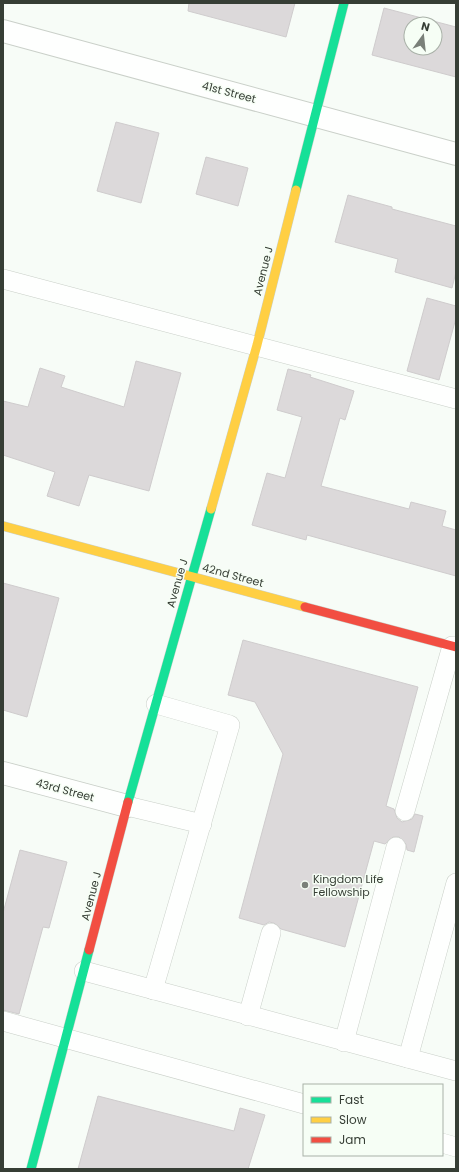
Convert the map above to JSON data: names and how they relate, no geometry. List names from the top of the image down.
{
  "streets": {
    "street": [
      "41st Street",
      "Avenue J",
      "42nd Street",
      "43rd Street"
    ]
  },
  "crossings": [
    ["41st Street", "Avenue J"],
    ["Avenue J", "42nd Street"],
    ["Avenue J", "43rd Street"]
  ],
  "places": ["Kingdom Life Fellowship"],
  "legend": ["Fast", "Slow", "Jam"],
  "north": "top"
}
